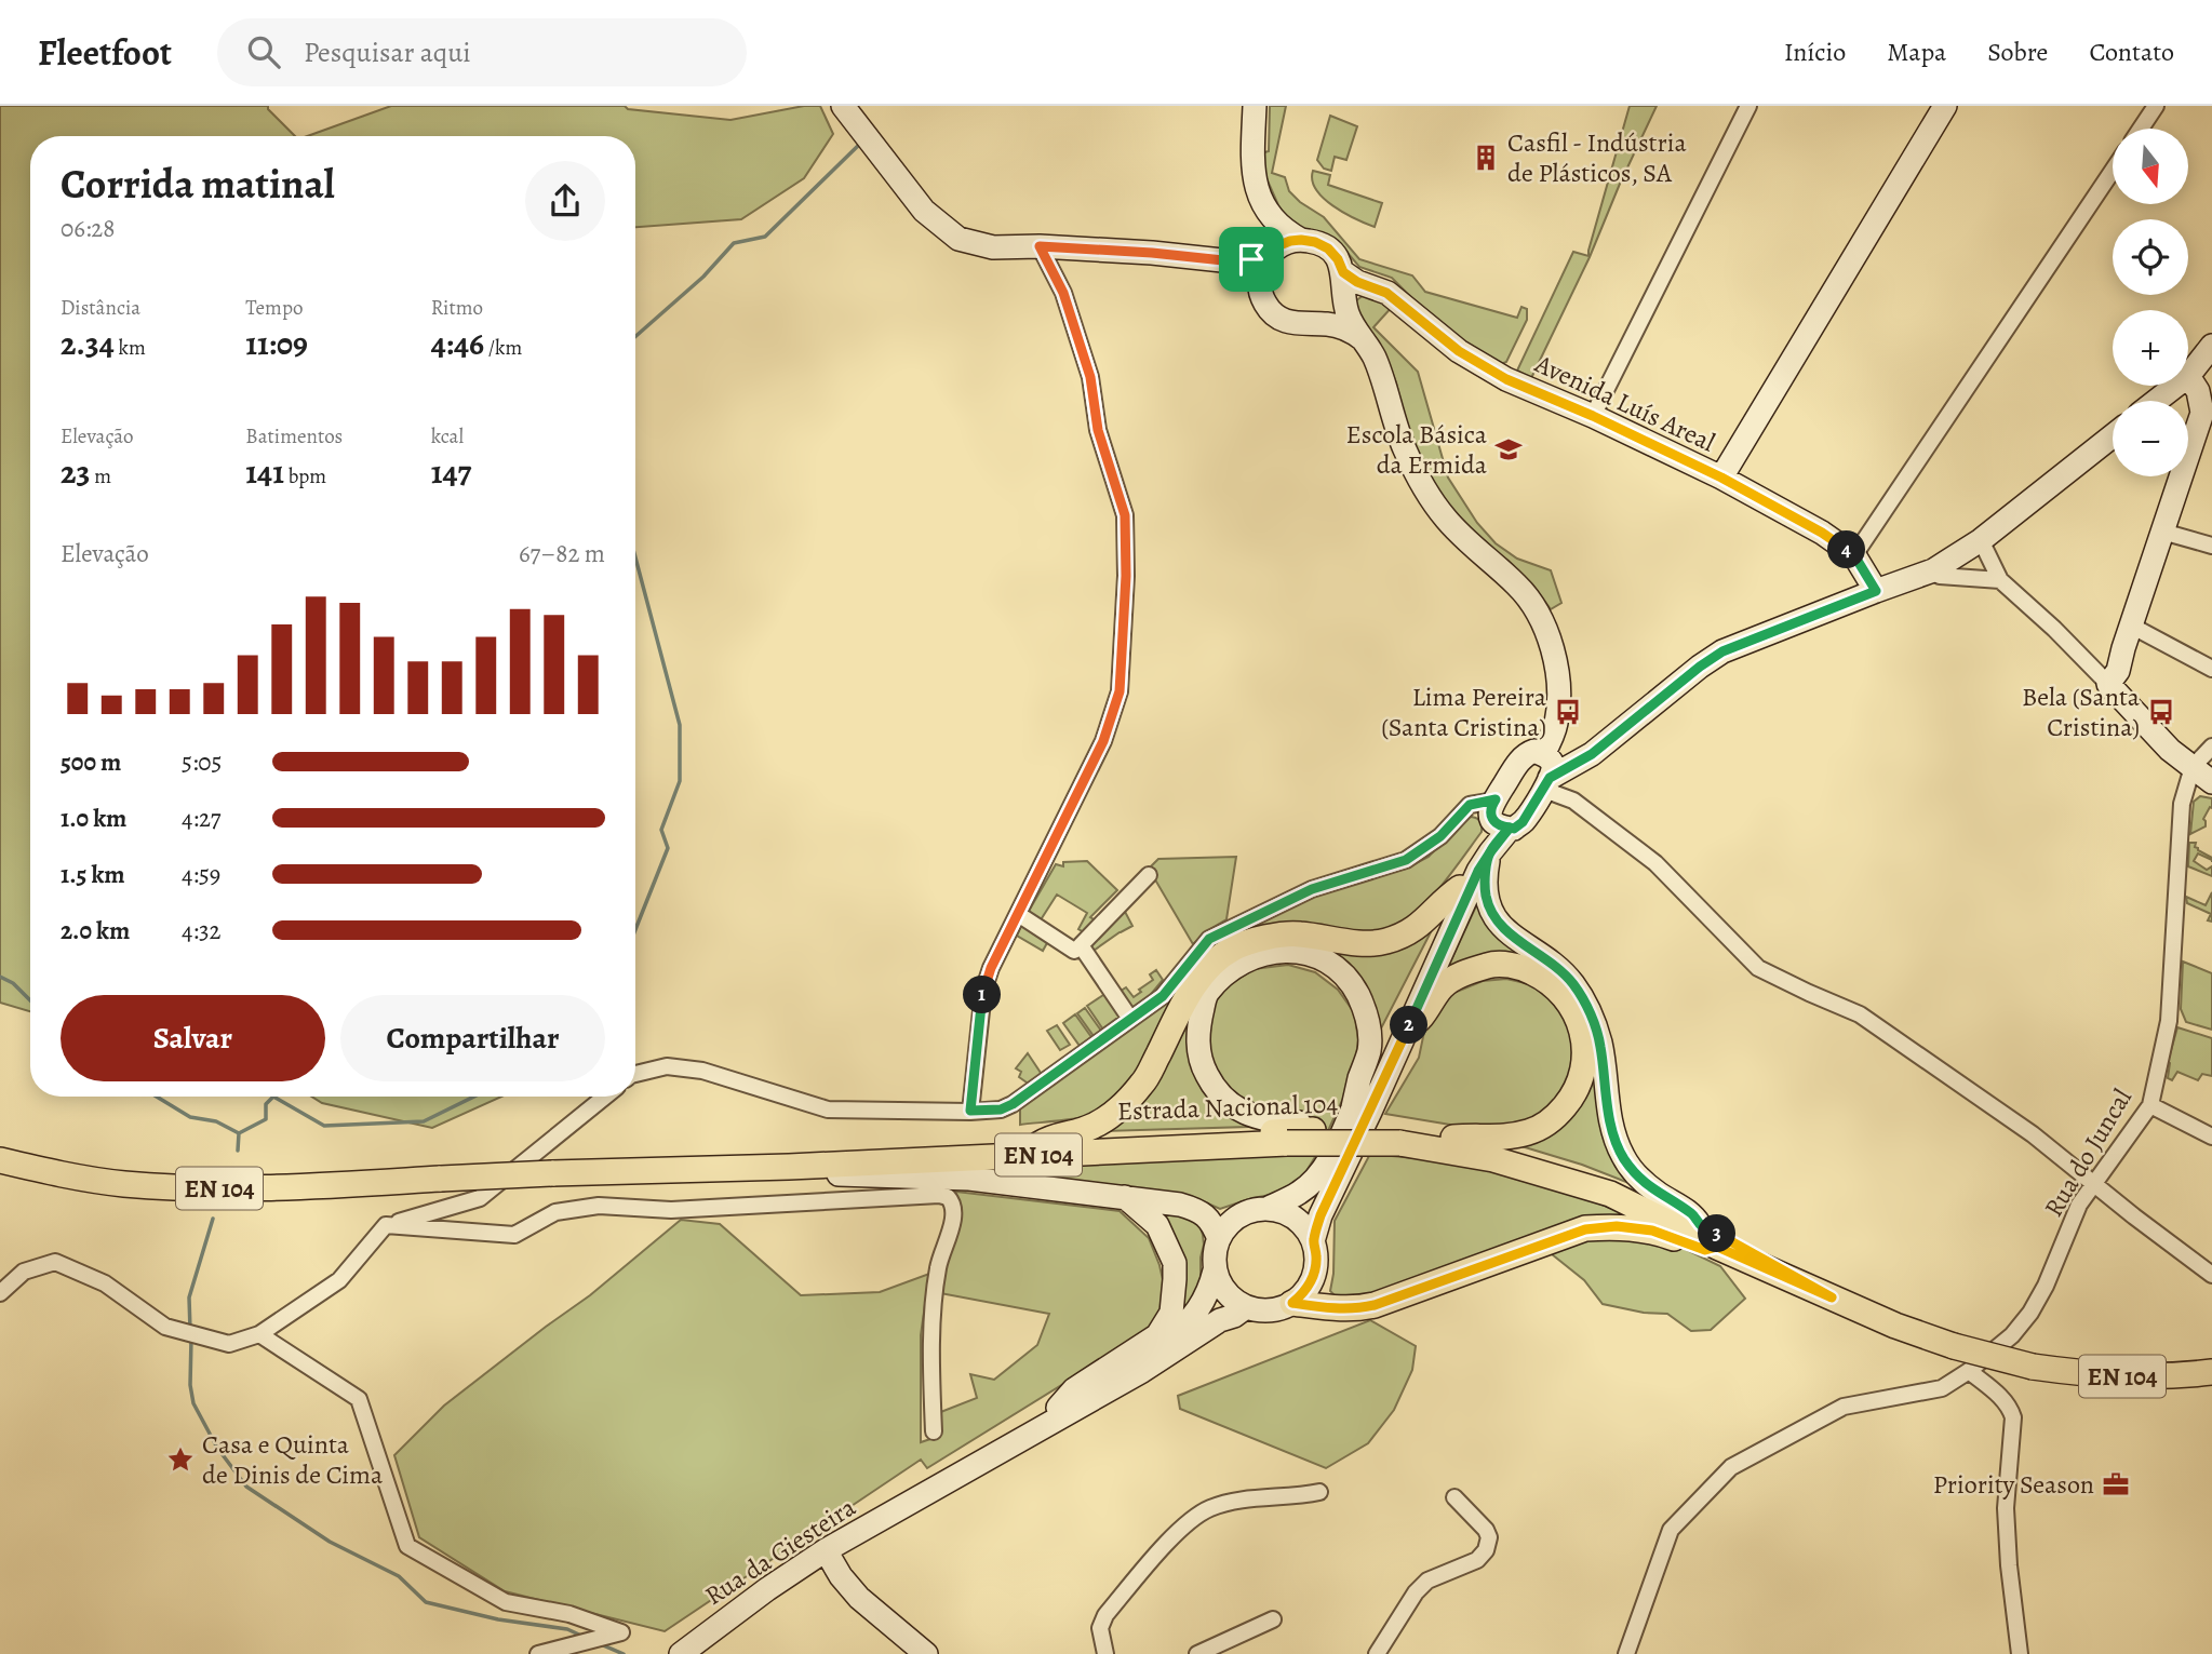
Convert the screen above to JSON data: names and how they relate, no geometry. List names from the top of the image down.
{
  "streets": {
    "main road": [
      "Avenida Luís Areal",
      "Estrada Nacional 104",
      "EN 104",
      "Rua da Giesteira"
    ],
    "street": ["Rua do Juncal"]
  },
  "crossings": [
    ["Estrada Nacional 104", "EN 104"]
  ],
  "places": {
    "building": ["Casfil - Indústria de Plásticos, SA"],
    "school or university": ["Escola Básica da Ermida"],
    "bus stop": ["Lima Pereira (Santa Cristina)", "Bela (Santa Cristina)"],
    "place": ["Casa e Quinta de Dinis de Cima"],
    "office": ["Priority Season"]
  },
  "north": "bottom",
  "page": {
    "header": "Fleetfoot",
    "search": "Pesquisar aqui",
    "nav": [
      "Início",
      "Mapa",
      "Sobre",
      "Contato"
    ],
    "map_buttons": ["+", "−"],
    "heading": ["Corrida matinal", "06:28"],
    "stats": [
      ["Distância", "2.34 km"],
      ["Tempo", "11:09"],
      ["Ritmo", "4:46 /km"],
      ["Elevação", "23 m"],
      ["Batimentos", "141 bpm"],
      ["kcal", "147"]
    ],
    "chart": ["Elevação", "67–82 m"],
    "pins": [
      "4",
      "1",
      "2",
      "3"
    ],
    "list": [
      {
        "name": "500 m",
        "note": "5:05"
      },
      {
        "name": "1.0 km",
        "note": "4:27"
      },
      {
        "name": "1.5 km",
        "note": "4:59"
      },
      {
        "name": "2.0 km",
        "note": "4:32"
      }
    ],
    "buttons": ["Salvar", "Compartilhar"]
  }
}
